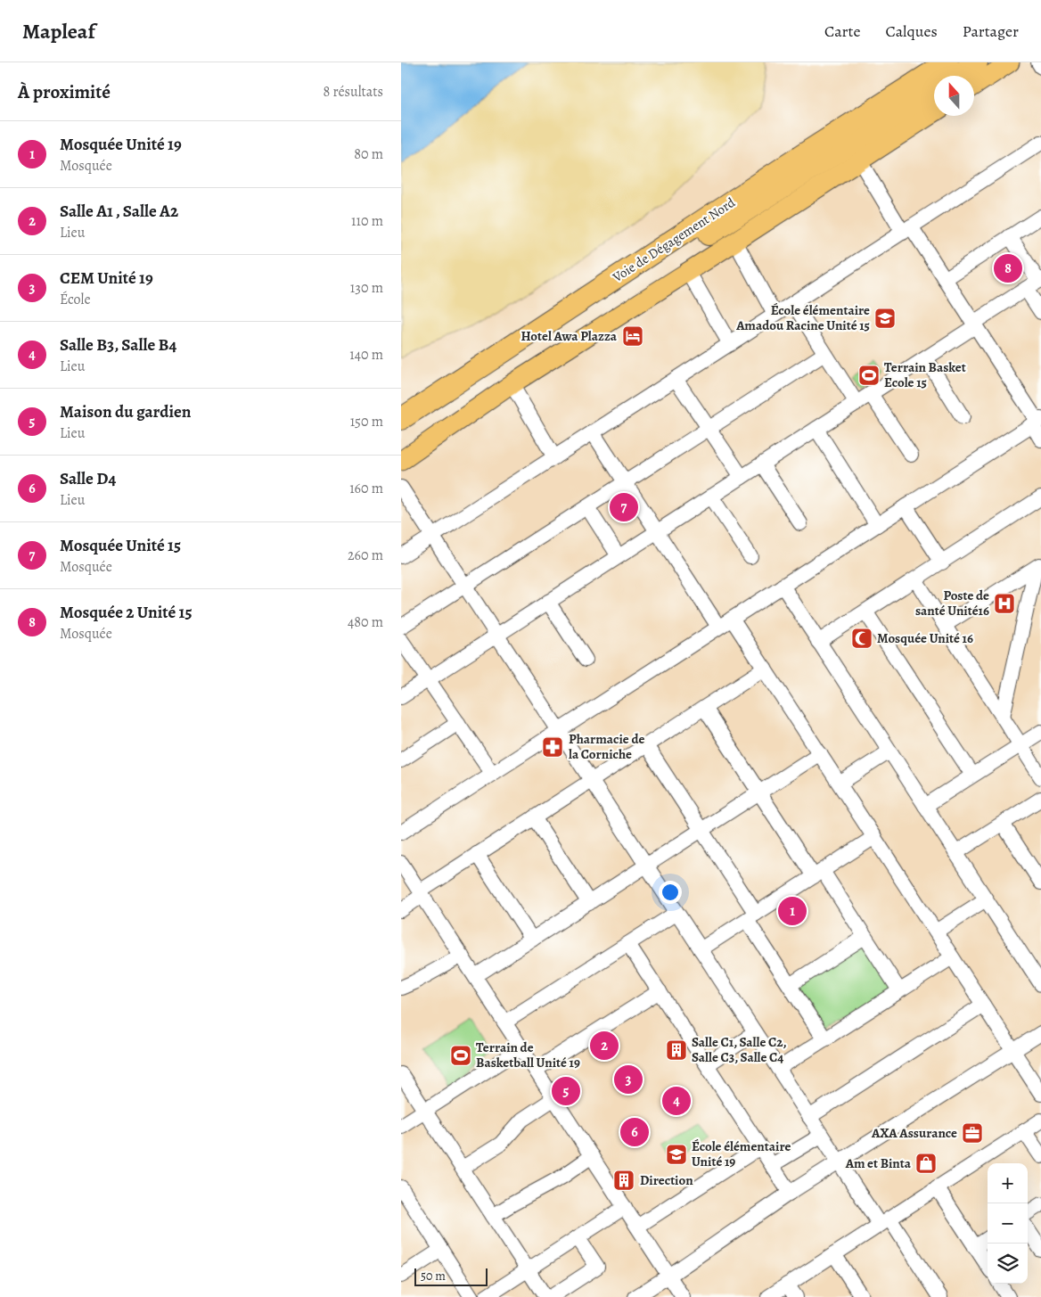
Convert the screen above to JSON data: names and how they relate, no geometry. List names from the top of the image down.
{
  "streets": {
    "highway": ["Voie de Dégagement Nord"]
  },
  "places": {
    "school or university": ["École élémentaire Amadou Racine Unité 15", "École élémentaire Unité 19"],
    "hotel": ["Hotel Awa Plazza"],
    "sports": ["Terrain Basket Ecole 15", "Terrain de Basketball Unité 19"],
    "hospital": ["Poste de santé Unité16"],
    "mosque": ["Mosquée Unité 16"],
    "pharmacy": ["Pharmacie de la Corniche"],
    "building": ["Salle C1, Salle C2, Salle C3, Salle C4", "Direction"],
    "office": ["AXA Assurance"],
    "shop": ["Am et Binta"]
  },
  "scale_bar": "50 m",
  "north": "top",
  "page": {
    "header": "Mapleaf",
    "nav": ["Carte", "Calques", "Partager"],
    "heading": ["À proximité", "8 résultats"],
    "list": [
      {
        "mark": "1",
        "name": "Mosquée Unité 19",
        "note": "Mosquée",
        "value": "80 m"
      },
      {
        "mark": "2",
        "name": "Salle A1 , Salle A2",
        "note": "Lieu",
        "value": "110 m"
      },
      {
        "mark": "3",
        "name": "CEM Unité 19",
        "note": "École",
        "value": "130 m"
      },
      {
        "mark": "4",
        "name": "Salle B3, Salle B4",
        "note": "Lieu",
        "value": "140 m"
      },
      {
        "mark": "5",
        "name": "Maison du gardien",
        "note": "Lieu",
        "value": "150 m"
      },
      {
        "mark": "6",
        "name": "Salle D4",
        "note": "Lieu",
        "value": "160 m"
      },
      {
        "mark": "7",
        "name": "Mosquée Unité 15",
        "note": "Mosquée",
        "value": "260 m"
      },
      {
        "mark": "8",
        "name": "Mosquée 2 Unité 15",
        "note": "Mosquée",
        "value": "480 m"
      }
    ],
    "pins": [
      "8",
      "7",
      "1",
      "2",
      "3",
      "5",
      "4",
      "6"
    ],
    "map_buttons": ["+", "−"],
    "scale": "50 m"
  }
}
